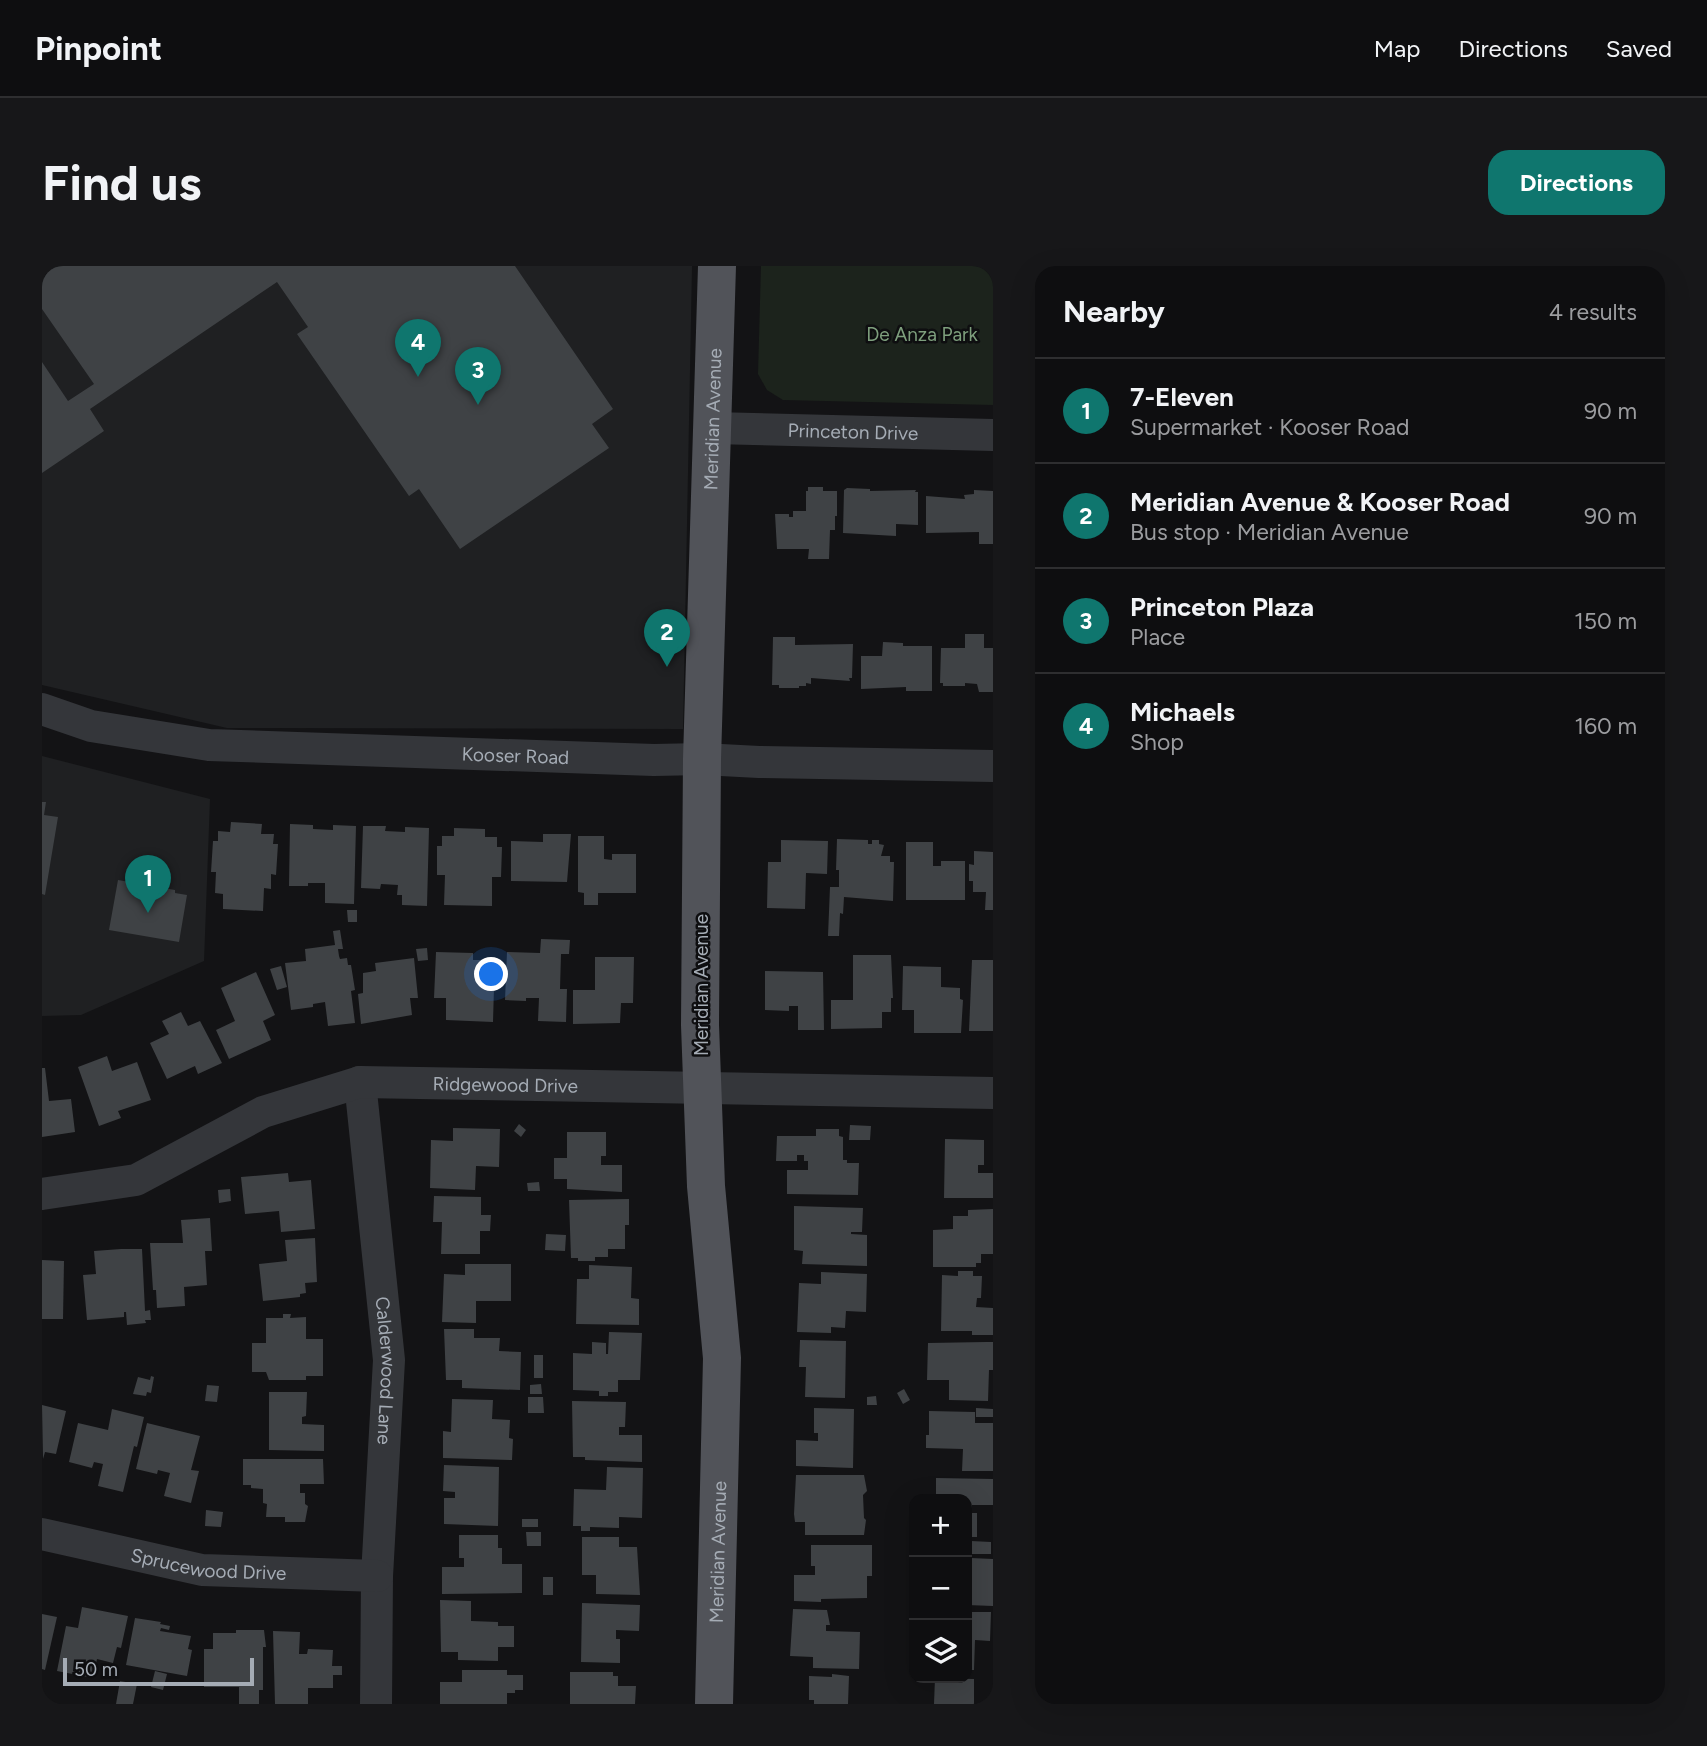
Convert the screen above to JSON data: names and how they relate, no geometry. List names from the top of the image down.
{
  "streets": {
    "main road": ["Meridian Avenue"],
    "street": [
      "Princeton Drive",
      "Kooser Road",
      "Ridgewood Drive",
      "Calderwood Lane",
      "Sprucewood Drive"
    ]
  },
  "crossings": [
    ["Meridian Avenue", "Princeton Drive"],
    ["Meridian Avenue", "Kooser Road"],
    ["Meridian Avenue", "Ridgewood Drive"],
    ["Ridgewood Drive", "Calderwood Lane"],
    ["Calderwood Lane", "Sprucewood Drive"]
  ],
  "parks": ["De Anza Park"],
  "scale_bar": "50 m",
  "page": {
    "header": "Pinpoint",
    "nav": ["Map", "Directions", "Saved"],
    "buttons": "Directions",
    "title": "Find us",
    "heading": ["Nearby", "4 results"],
    "pins": [
      "4",
      "3",
      "2",
      "1"
    ],
    "list": [
      {
        "mark": "1",
        "name": "7-Eleven",
        "note": "Supermarket · Kooser Road",
        "value": "90 m"
      },
      {
        "mark": "2",
        "name": "Meridian Avenue & Kooser Road",
        "note": "Bus stop · Meridian Avenue",
        "value": "90 m"
      },
      {
        "mark": "3",
        "name": "Princeton Plaza",
        "note": "Place",
        "value": "150 m"
      },
      {
        "mark": "4",
        "name": "Michaels",
        "note": "Shop",
        "value": "160 m"
      }
    ],
    "map_buttons": ["+", "−"],
    "scale": "50 m"
  }
}
